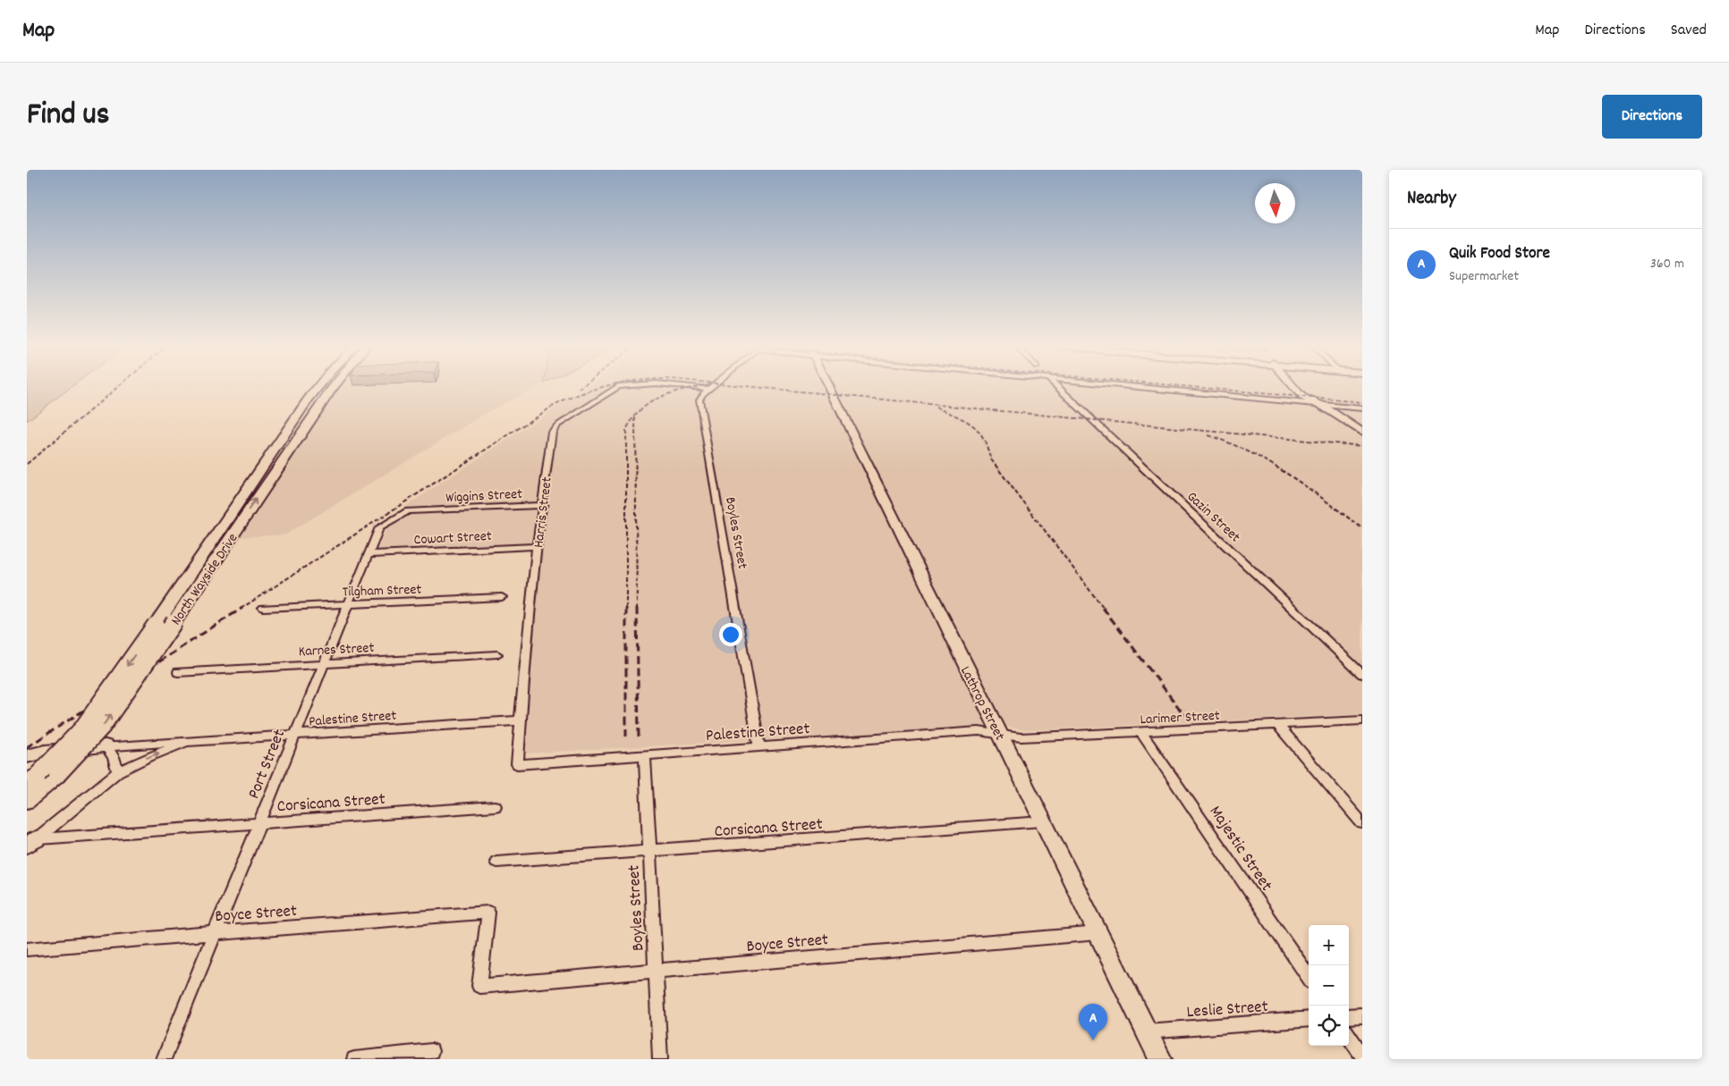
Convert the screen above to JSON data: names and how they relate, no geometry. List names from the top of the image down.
{
  "streets": {
    "main road": ["North Wayside Drive"],
    "street": [
      "Wiggins Street",
      "Harris Street",
      "Gazin Street",
      "Boyles Street",
      "Cowart Street",
      "Tilgham Street",
      "Karnes Street",
      "Lathrop Street",
      "Larimer Street",
      "Palestine Street",
      "Port Street",
      "Corsicana Street",
      "Majestic Street",
      "Boyce Street",
      "Leslie Street"
    ]
  },
  "crossings": [
    ["Wiggins Street", "Harris Street"],
    ["Wiggins Street", "Port Street"],
    ["Harris Street", "Boyles Street"],
    ["Harris Street", "Cowart Street"],
    ["Harris Street", "Palestine Street"],
    ["Boyles Street", "Palestine Street"],
    ["Boyles Street", "Corsicana Street"],
    ["Boyles Street", "Boyce Street"],
    ["Cowart Street", "Port Street"],
    ["Tilgham Street", "Port Street"],
    ["Karnes Street", "Port Street"],
    ["Lathrop Street", "Larimer Street"],
    ["Lathrop Street", "Palestine Street"],
    ["Lathrop Street", "Corsicana Street"],
    ["Lathrop Street", "Boyce Street"],
    ["Lathrop Street", "Leslie Street"],
    ["Larimer Street", "Palestine Street"],
    ["Larimer Street", "Majestic Street"],
    ["Palestine Street", "Port Street"],
    ["Port Street", "Corsicana Street"],
    ["Port Street", "Boyce Street"]
  ],
  "north": "bottom",
  "page": {
    "header": "Map",
    "nav": ["Map", "Directions", "Saved"],
    "title": "Find us",
    "buttons": "Directions",
    "heading": "Nearby",
    "list": [
      {
        "mark": "A",
        "name": "Quik Food Store",
        "note": "Supermarket",
        "value": "360 m"
      }
    ],
    "map_buttons": ["+", "−"],
    "pins": "A"
  }
}
